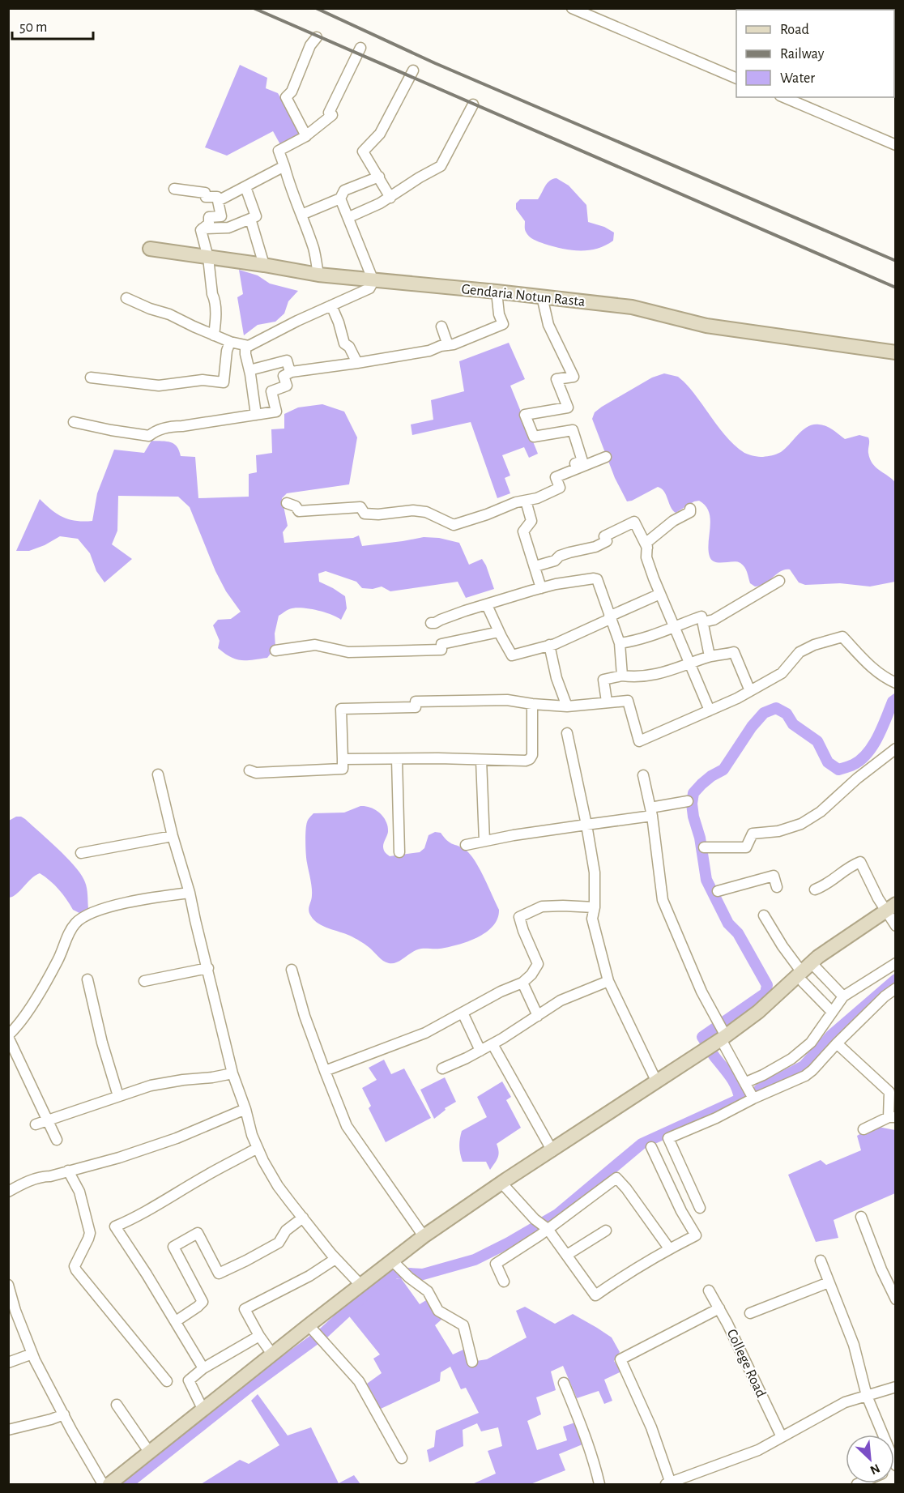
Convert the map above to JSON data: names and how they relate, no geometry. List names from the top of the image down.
{
  "streets": {
    "main road": ["Gendaria Notun Rasta"],
    "street": ["College Road"]
  },
  "legend": ["Road", "Railway", "Water"],
  "scale_bar": "50 m",
  "north": "bottom right"
}
